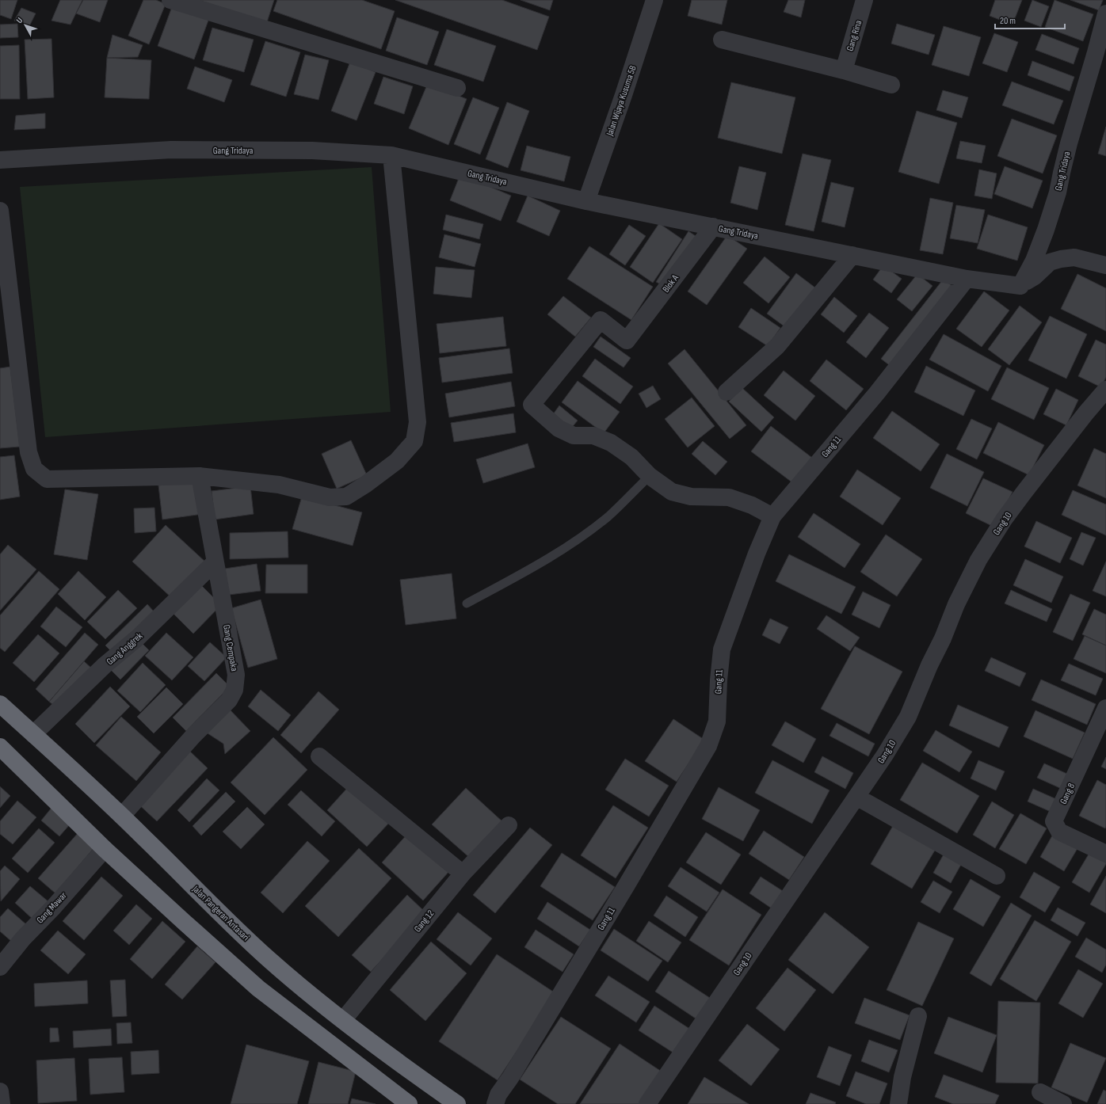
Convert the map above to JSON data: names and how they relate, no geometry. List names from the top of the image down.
{
  "streets": {
    "highway": ["Jalan Pangeran Antasari"],
    "street": [
      "Gang Rina",
      "Jalan Wijaya Kusuma 5B",
      "Gang Tridaya",
      "Blok A",
      "Gang 11",
      "Gang 10",
      "Gang Cempaka",
      "Gang Anggrek",
      "Gang 8",
      "Gang Mawar",
      "Gang 12"
    ]
  },
  "crossings": [
    ["Jalan Wijaya Kusuma 5B", "Gang Tridaya"],
    ["Gang Tridaya", "Blok A"],
    ["Gang Tridaya", "Gang 11"],
    ["Gang Cempaka", "Gang Anggrek"],
    ["Gang Cempaka", "Jalan Pangeran Antasari"],
    ["Gang Anggrek", "Jalan Pangeran Antasari"],
    ["Jalan Pangeran Antasari", "Gang 12"]
  ],
  "scale_bar": "20 m",
  "north": "top left"
}
